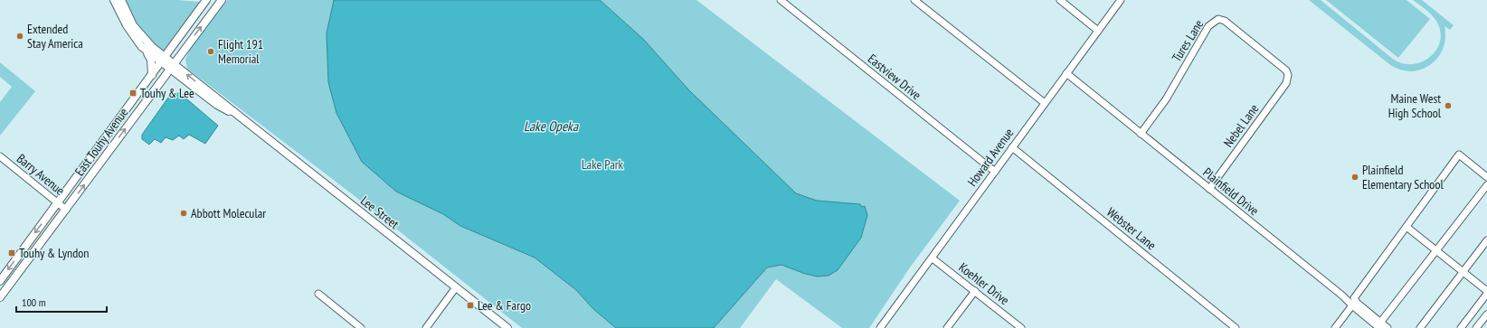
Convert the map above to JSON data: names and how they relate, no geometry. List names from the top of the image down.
{
  "streets": {
    "main road": ["East Touhy Avenue", "Lee Street"],
    "street": [
      "Tures Lane",
      "Eastview Drive",
      "Nebel Lane",
      "Howard Avenue",
      "Barry Avenue",
      "Plainfield Drive",
      "Webster Lane",
      "Koehler Drive"
    ]
  },
  "crossings": [
    ["Tures Lane", "Nebel Lane"],
    ["Tures Lane", "Plainfield Drive"],
    ["Eastview Drive", "Howard Avenue"],
    ["Nebel Lane", "Plainfield Drive"],
    ["East Touhy Avenue", "Barry Avenue"],
    ["East Touhy Avenue", "Lee Street"],
    ["Howard Avenue", "Plainfield Drive"],
    ["Howard Avenue", "Webster Lane"],
    ["Howard Avenue", "Koehler Drive"]
  ],
  "water": ["Lake Opeka"],
  "parks": ["Lake Park"],
  "places": {
    "other": [
      "Extended Stay America",
      "Flight 191 Memorial",
      "Maine West High School",
      "Plainfield Elementary School",
      "Abbott Molecular"
    ],
    "transit": ["Touhy & Lee", "Touhy & Lyndon", "Lee & Fargo"]
  },
  "scale_bar": "100 m"
}
